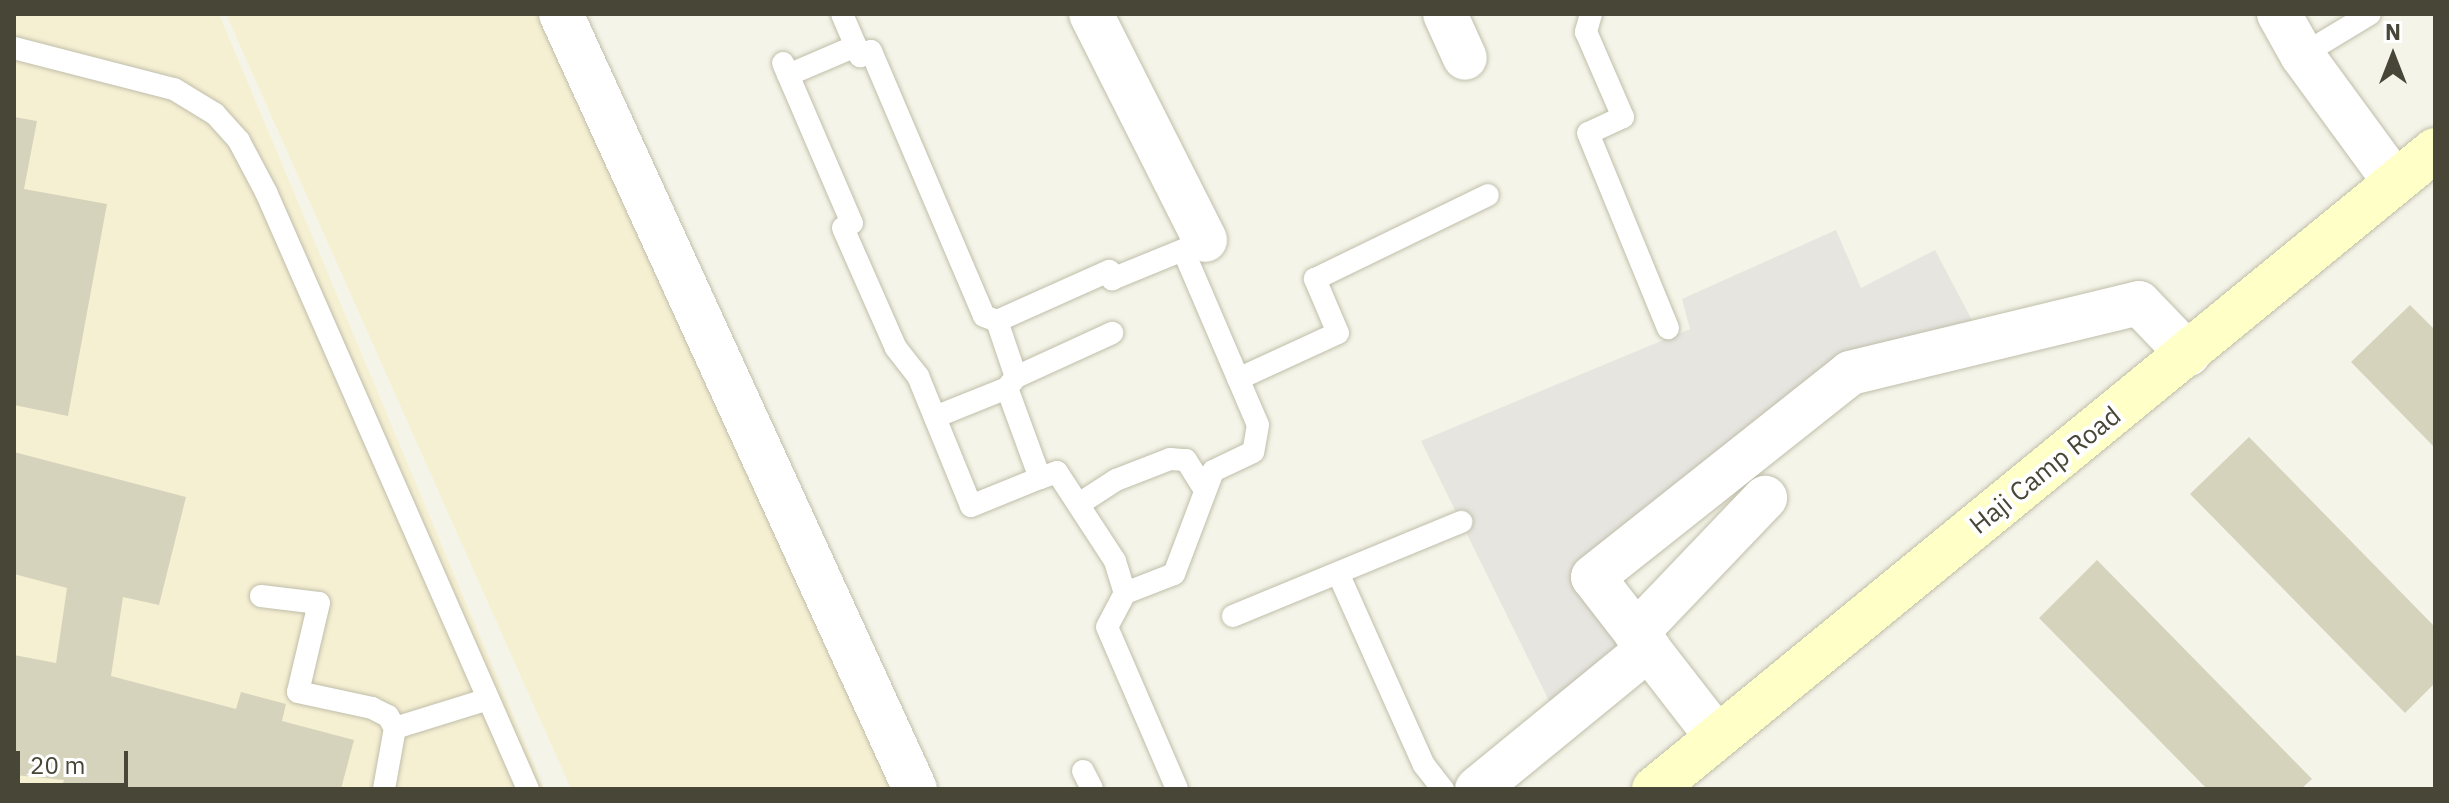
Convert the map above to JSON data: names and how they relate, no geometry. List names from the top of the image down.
{
  "streets": {
    "street": ["Haji Camp Road"]
  },
  "scale_bar": "20 m",
  "north": "top"
}
